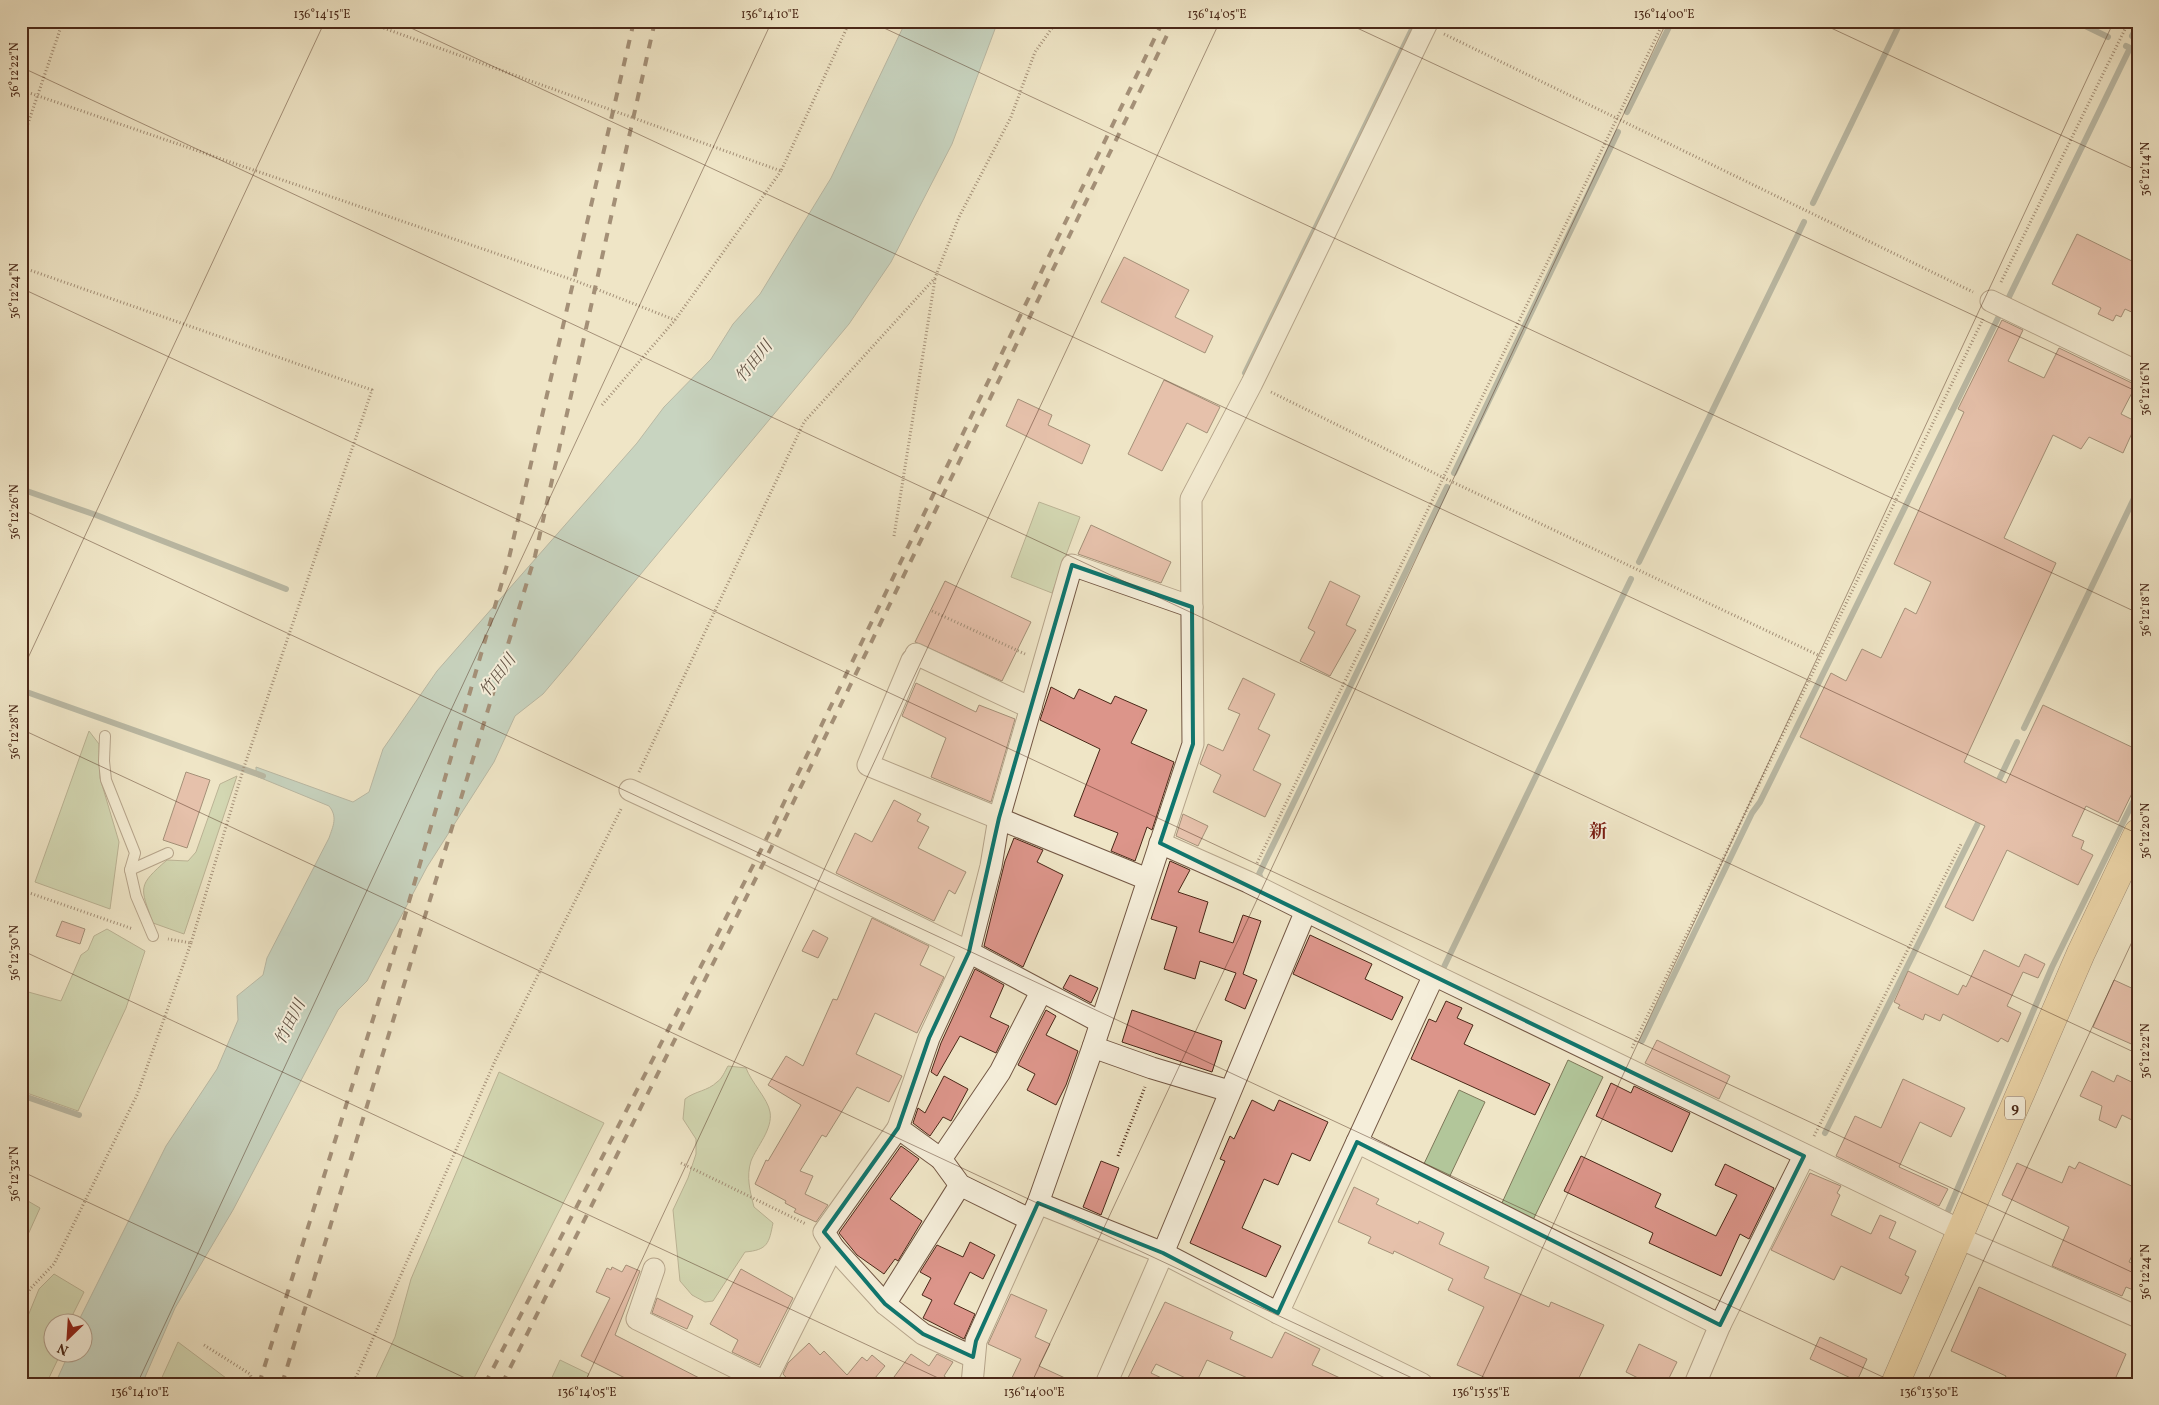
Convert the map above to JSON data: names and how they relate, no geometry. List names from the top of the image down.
{
  "streets": {
    "main road": ["9"]
  },
  "districts": ["新"],
  "water": ["竹田川"],
  "north": "bottom left",
  "coordinates": [
    "136°14'15\"E",
    "136°14'10\"E",
    "136°14'05\"E",
    "136°14'00\"E",
    "36°12'22\"N",
    "36°12'14\"N",
    "36°12'24\"N",
    "36°12'16\"N",
    "36°12'26\"N",
    "36°12'18\"N",
    "36°12'28\"N",
    "36°12'20\"N",
    "36°12'30\"N",
    "36°12'32\"N",
    "136°13'55\"E",
    "136°13'50\"E"
  ]
}
